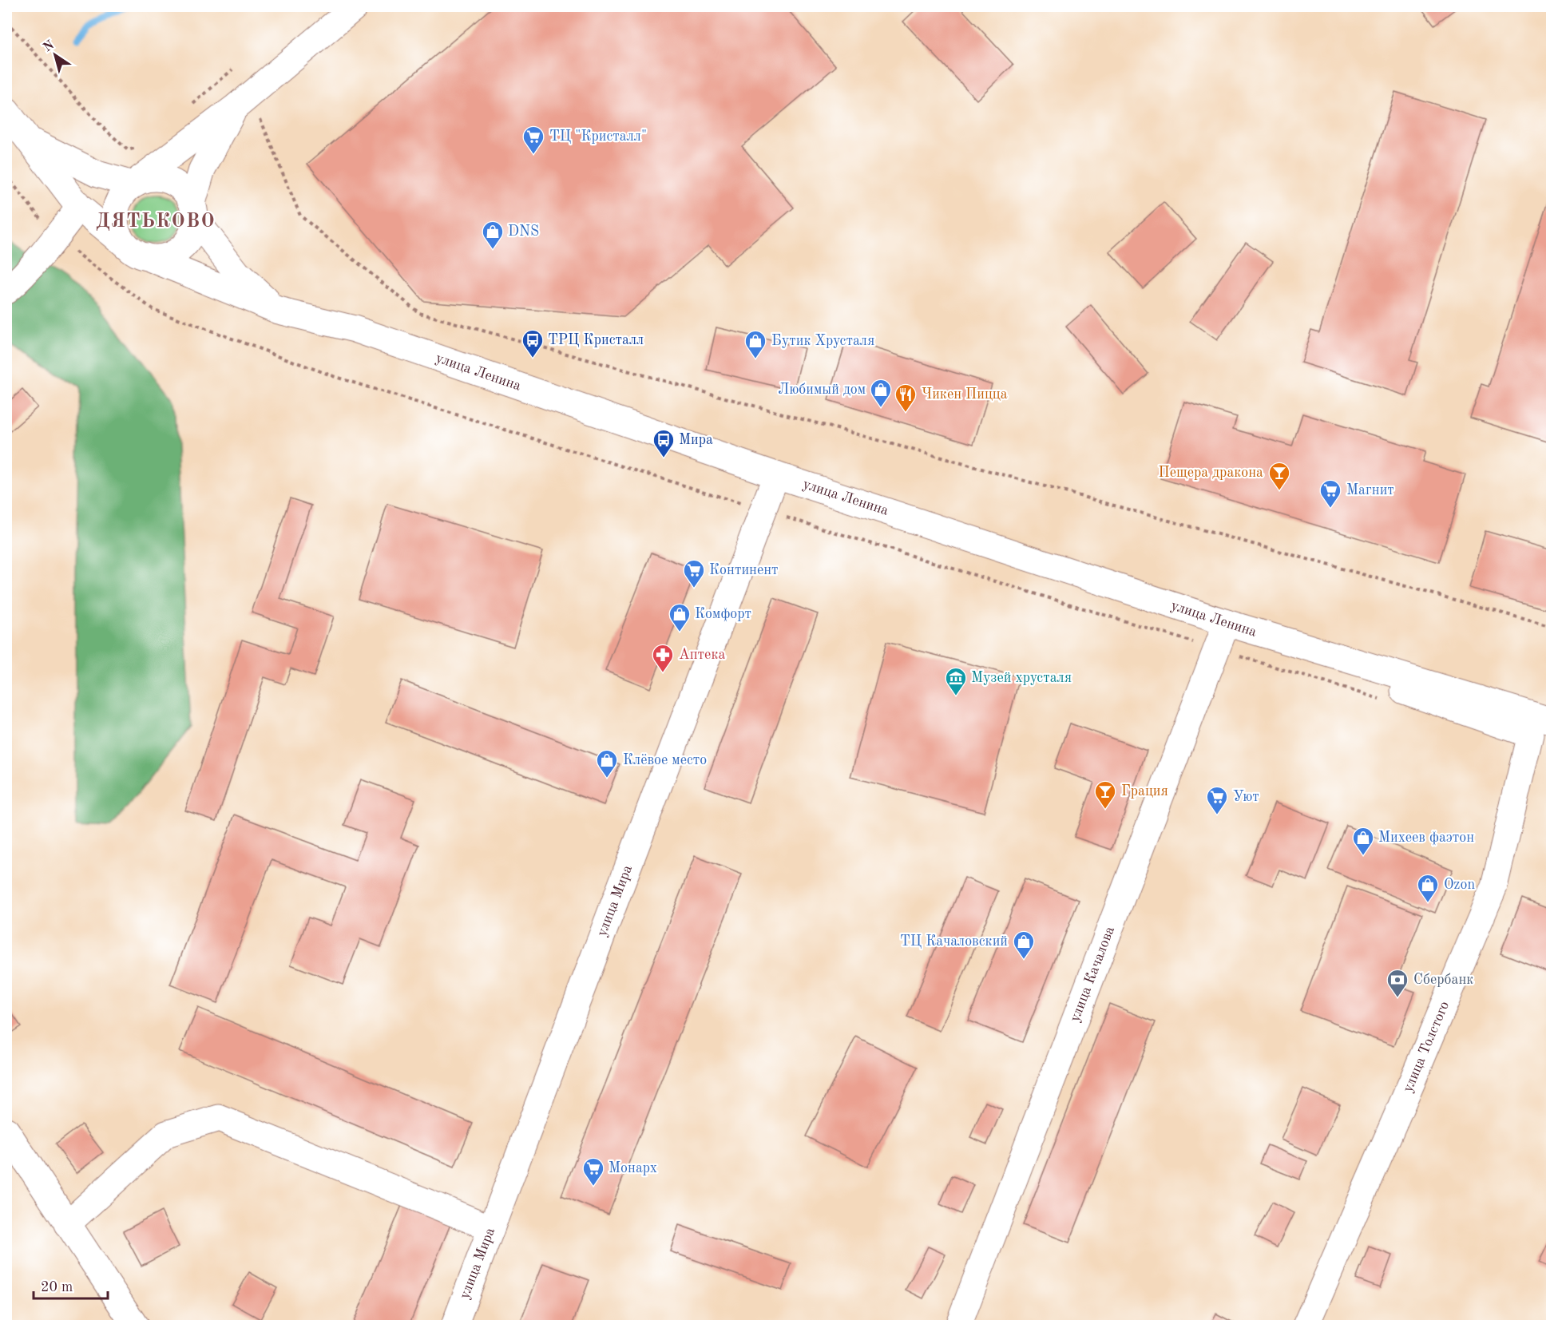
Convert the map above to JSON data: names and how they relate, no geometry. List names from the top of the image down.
{
  "streets": {
    "street": [
      "улица Ленина",
      "улица Мира",
      "улица Качалова",
      "улица Толстого"
    ]
  },
  "crossings": [
    ["улица Ленина", "улица Мира"],
    ["улица Ленина", "улица Качалова"],
    ["улица Ленина", "улица Толстого"]
  ],
  "districts": ["ДЯТЬКОВО"],
  "places": {
    "supermarket": [
      "ТЦ \"Кристалл\"",
      "Магнит",
      "Континент",
      "Уют",
      "Монарх"
    ],
    "shop": [
      "DNS",
      "Бутик Хрусталя",
      "Любимый дом",
      "Комфорт",
      "Клёвое место",
      "Михеев фаэтон",
      "Ozon",
      "ТЦ Качаловский"
    ],
    "bus stop": ["ТРЦ Кристалл", "Мира"],
    "restaurant": ["Чикен Пицца"],
    "bar": ["Пещера дракона", "Грация"],
    "pharmacy": ["Аптека"],
    "museum": ["Музей хрусталя"],
    "bank": ["Сбербанк"]
  },
  "scale_bar": "20 m",
  "north": "top left"
}
